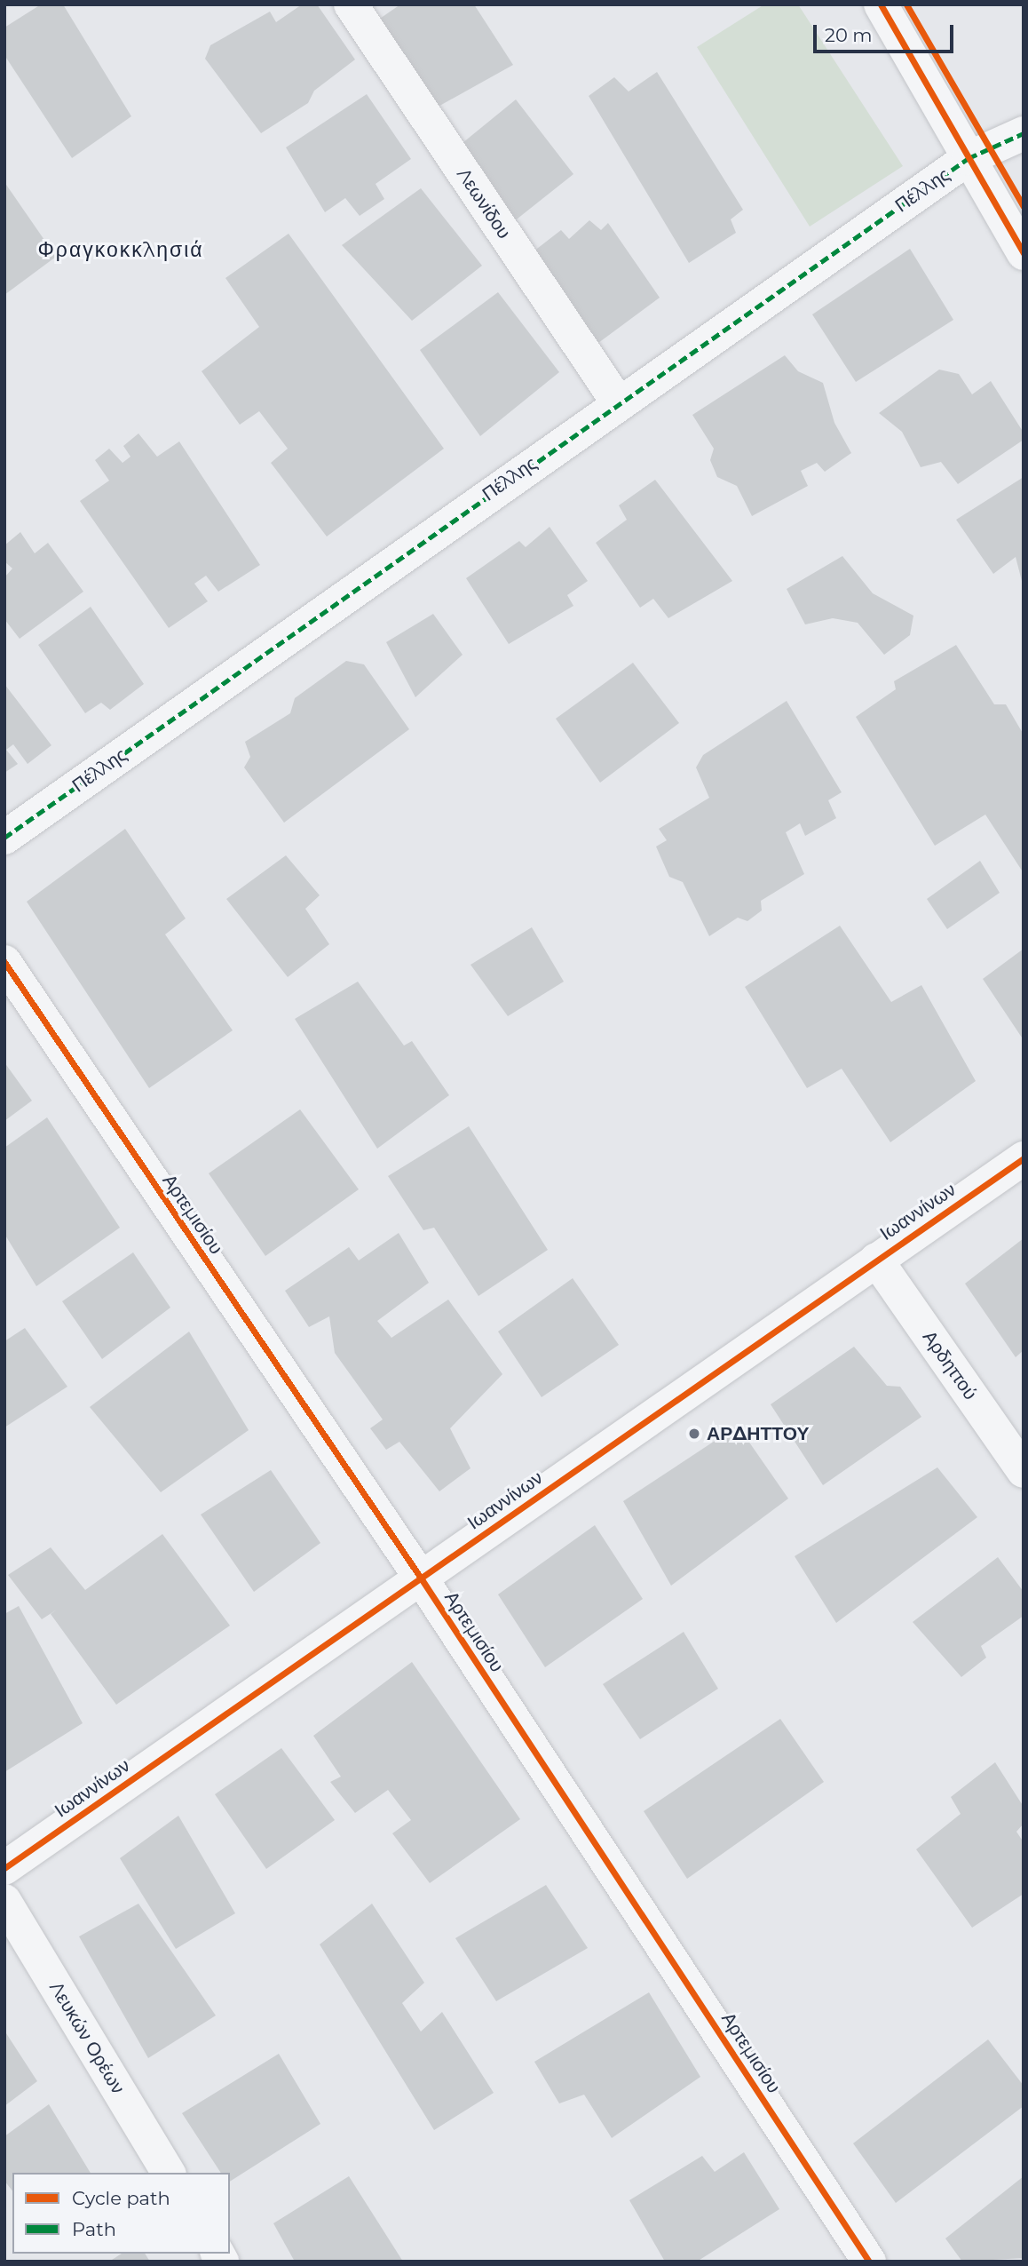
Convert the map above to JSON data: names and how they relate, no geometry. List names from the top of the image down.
{
  "streets": {
    "street": [
      "Πέλλης",
      "Λεωνίδου",
      "Ιωαννίνων",
      "Αρτεμισίου",
      "Αρδηττού",
      "Λευκών Ορέων"
    ]
  },
  "crossings": [
    ["Πέλλης", "Λεωνίδου"],
    ["Ιωαννίνων", "Αρτεμισίου"],
    ["Ιωαννίνων", "Αρδηττού"]
  ],
  "districts": ["Φραγκοκκλησιά"],
  "places": ["ΑΡΔΗΤΤΟΥ"],
  "legend": ["Cycle path", "Path"],
  "scale_bar": "20 m"
}
